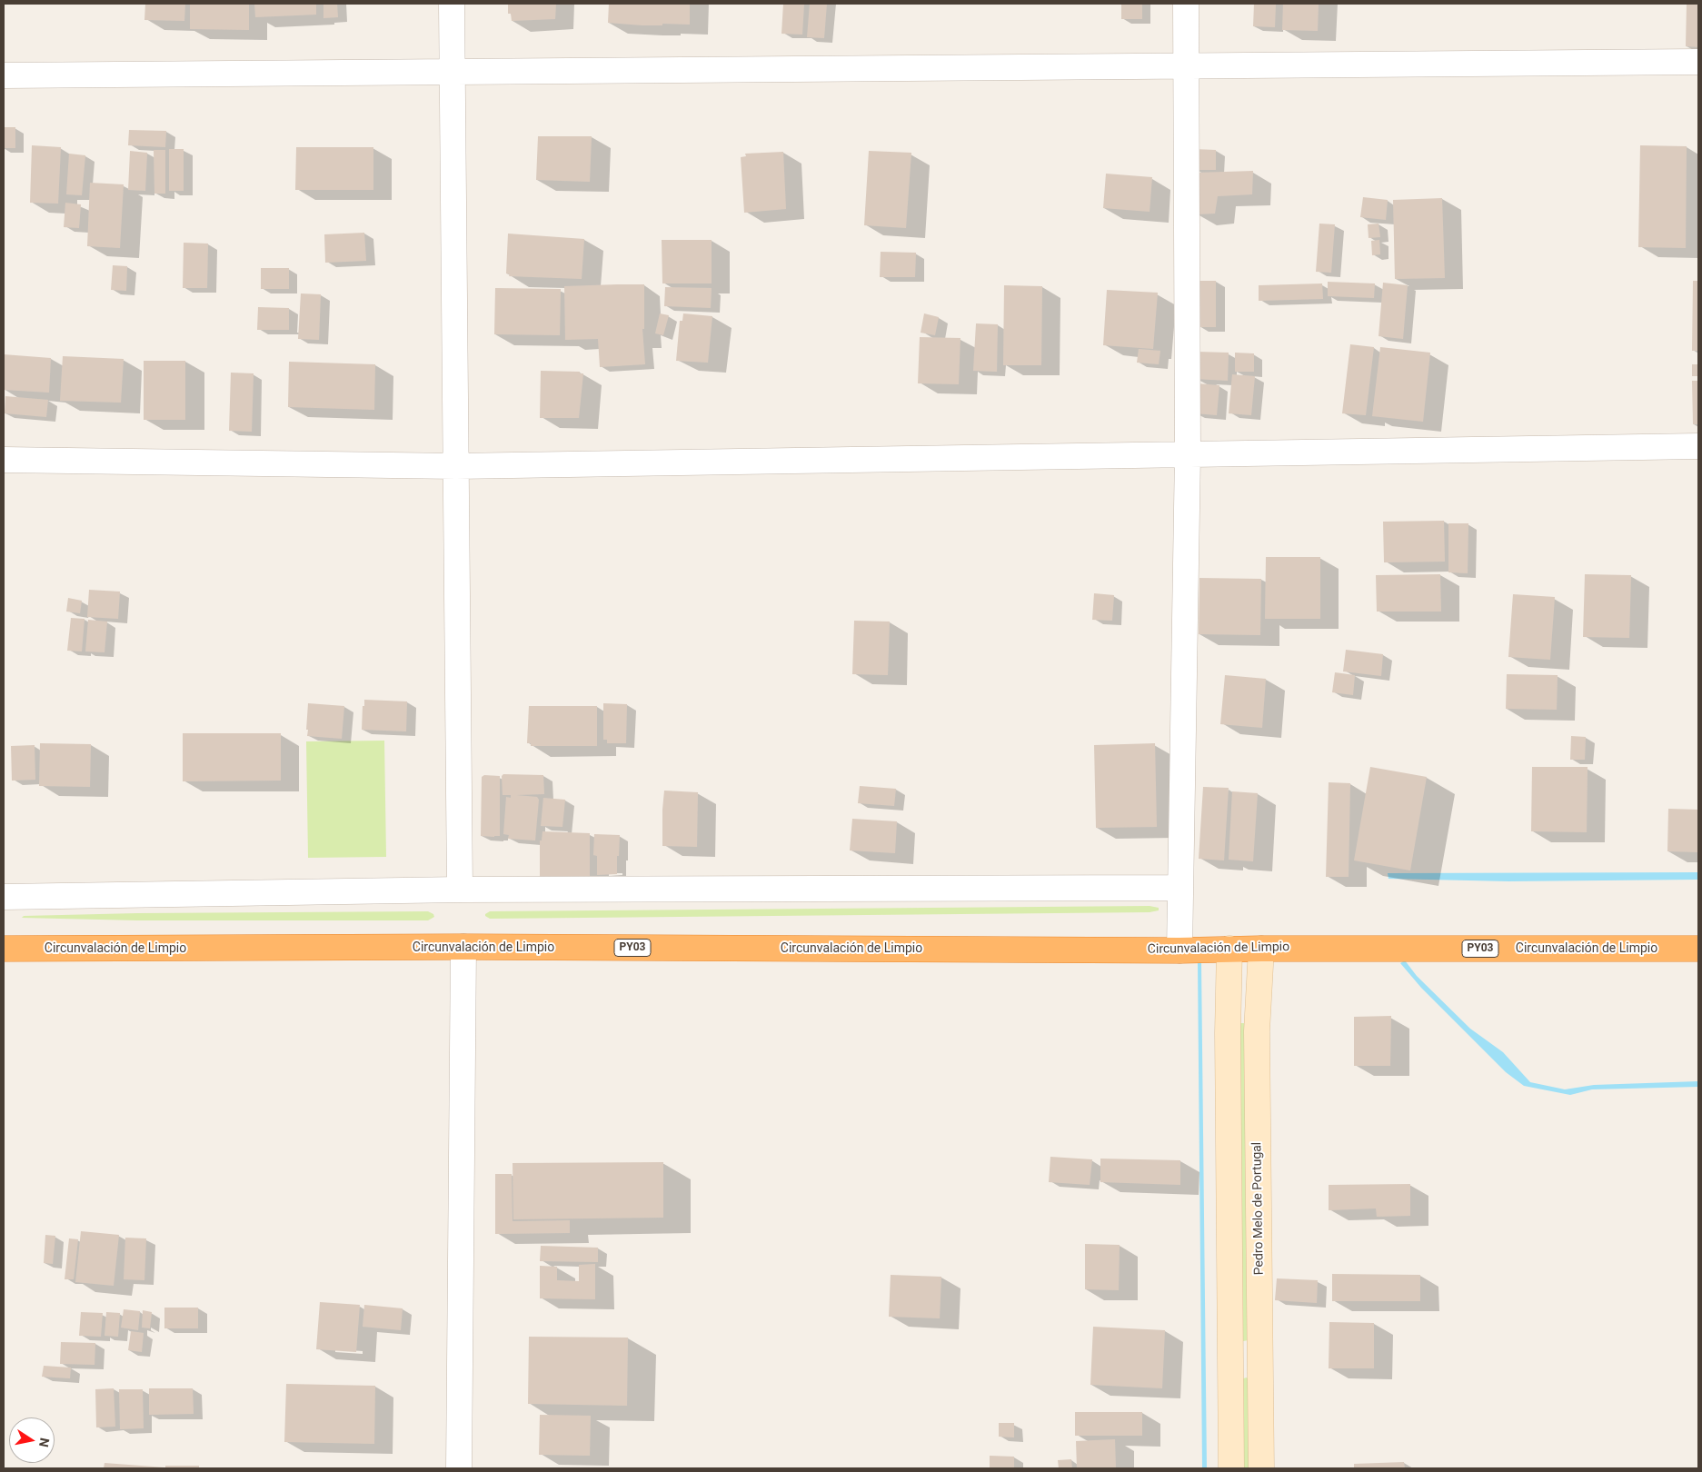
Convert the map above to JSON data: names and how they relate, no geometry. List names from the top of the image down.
{
  "streets": {
    "highway": ["Circunvalación de Limpio", "PY03"],
    "street": ["Pedro Melo de Portugal"]
  },
  "crossings": [
    ["Circunvalación de Limpio", "Pedro Melo de Portugal"]
  ],
  "north": "right"
}
